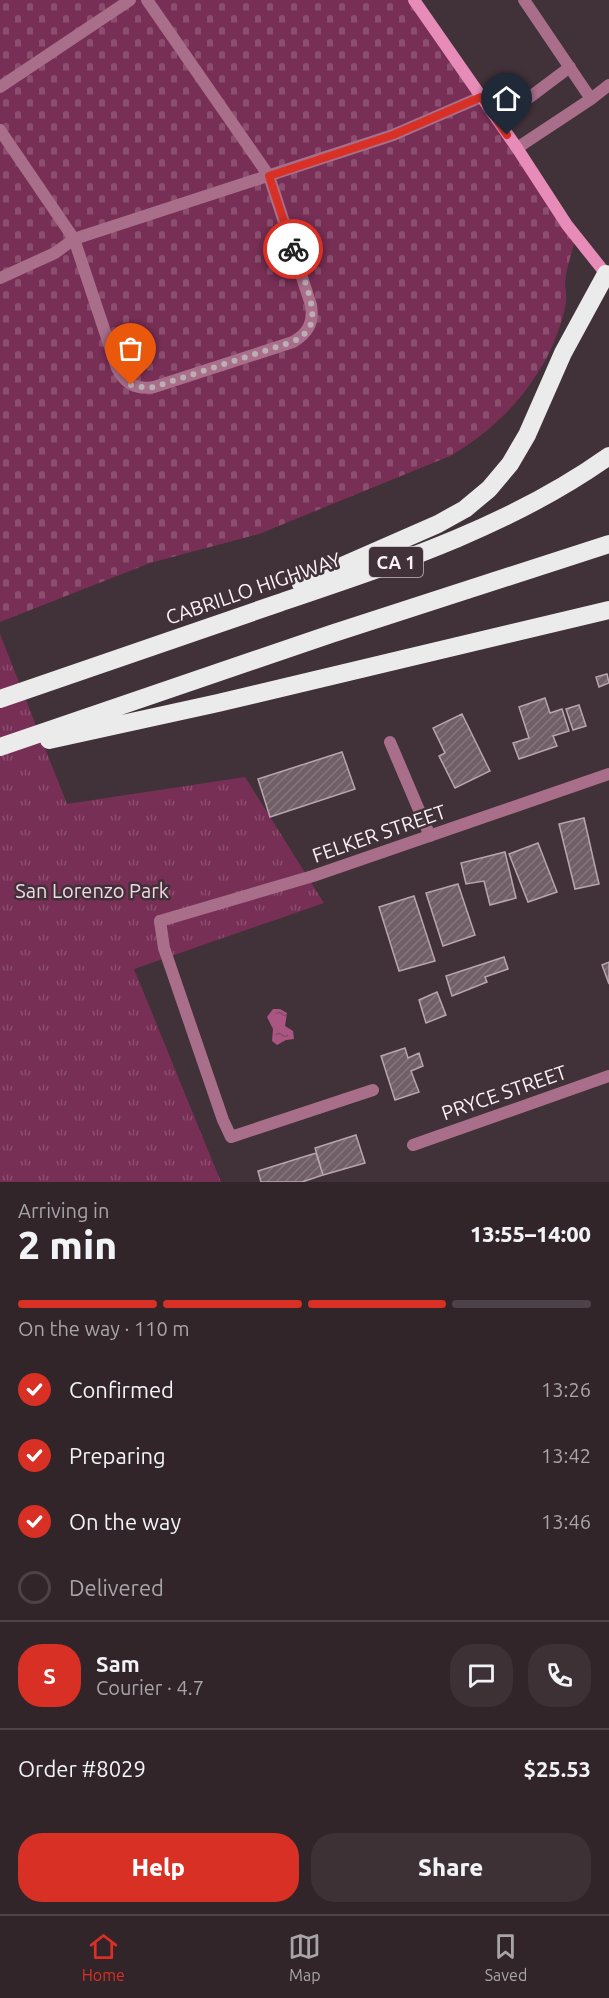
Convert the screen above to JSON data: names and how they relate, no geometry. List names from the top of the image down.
{
  "streets": {
    "highway": ["CA 1", "CABRILLO HIGHWAY"],
    "street": ["FELKER STREET", "PRYCE STREET"]
  },
  "parks": ["San Lorenzo Park"],
  "page": {
    "heading": ["2 min", "Arriving in", "13:55–14:00"],
    "panel": [
      "Sam",
      "Courier · 4.7",
      "Order #8029",
      "$25.53"
    ],
    "bar": "On the way · 110 m",
    "list": [
      ["Confirmed", "13:26"],
      ["Preparing", "13:42"],
      ["On the way", "13:46"],
      "Delivered"
    ],
    "round": "S",
    "buttons": ["Help", "Share"],
    "tabs": ["Home", "Map", "Saved"]
  }
}
